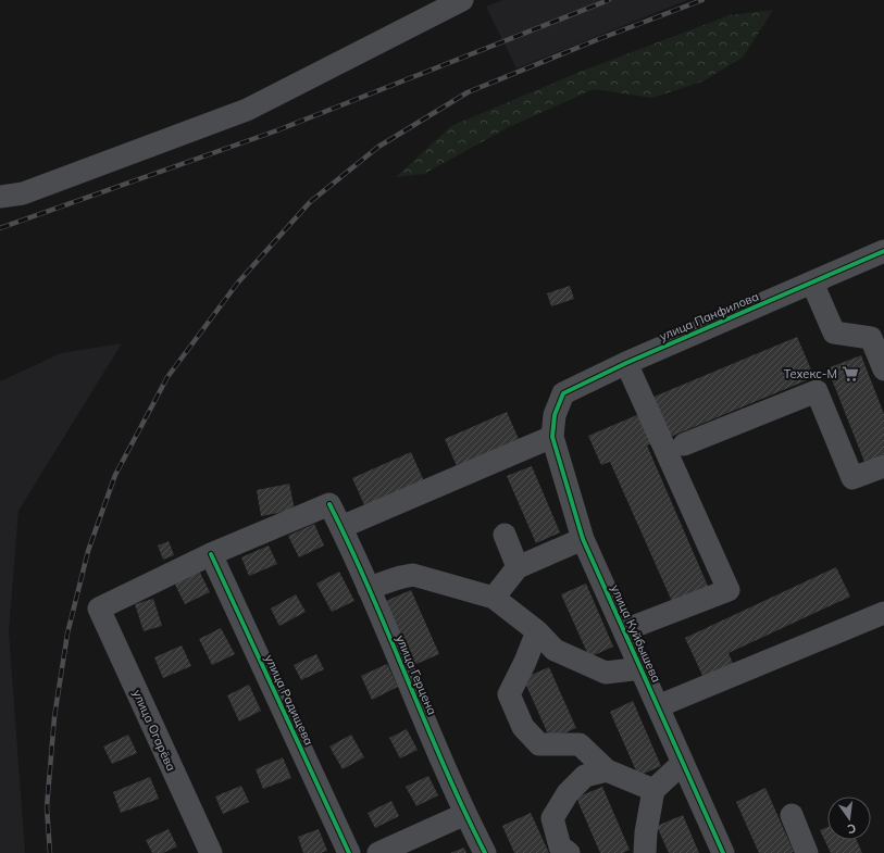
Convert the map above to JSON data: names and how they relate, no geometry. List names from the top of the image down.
{
  "streets": {
    "street": [
      "улица Панфилова",
      "улица Куйбышева",
      "улица Герцена",
      "улица Радищева",
      "улица Огарёва"
    ]
  },
  "crossings": [
    ["улица Панфилова", "улица Куйбышева"],
    ["улица Герцена", "улица Радищева"],
    ["улица Герцена", "улица Огарёва"],
    ["улица Радищева", "улица Огарёва"]
  ],
  "places": {
    "supermarket": ["Техекс-М"]
  },
  "north": "bottom"
}
